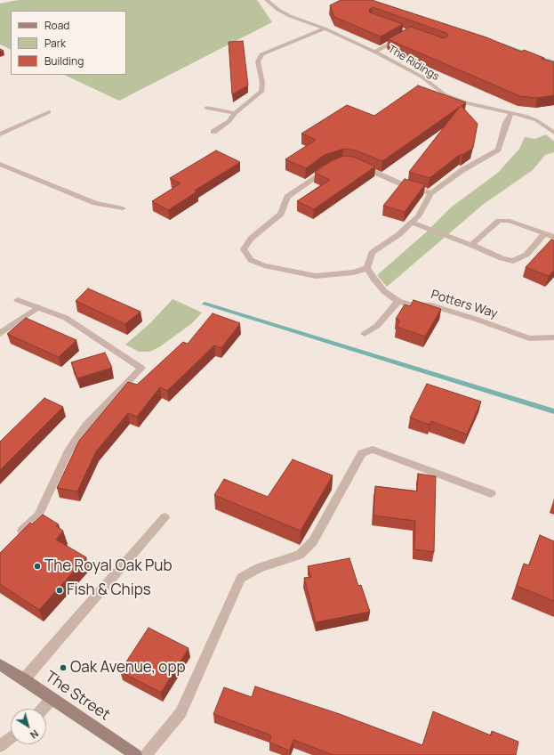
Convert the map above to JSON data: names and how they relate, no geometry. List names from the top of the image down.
{
  "streets": {
    "main road": ["The Street"],
    "street": ["The Ridings", "Potters Way"]
  },
  "places": ["The Royal Oak Pub", "Fish & Chips", "Oak Avenue, opp"],
  "legend": ["Road", "Park", "Building"],
  "north": "bottom right"
}
